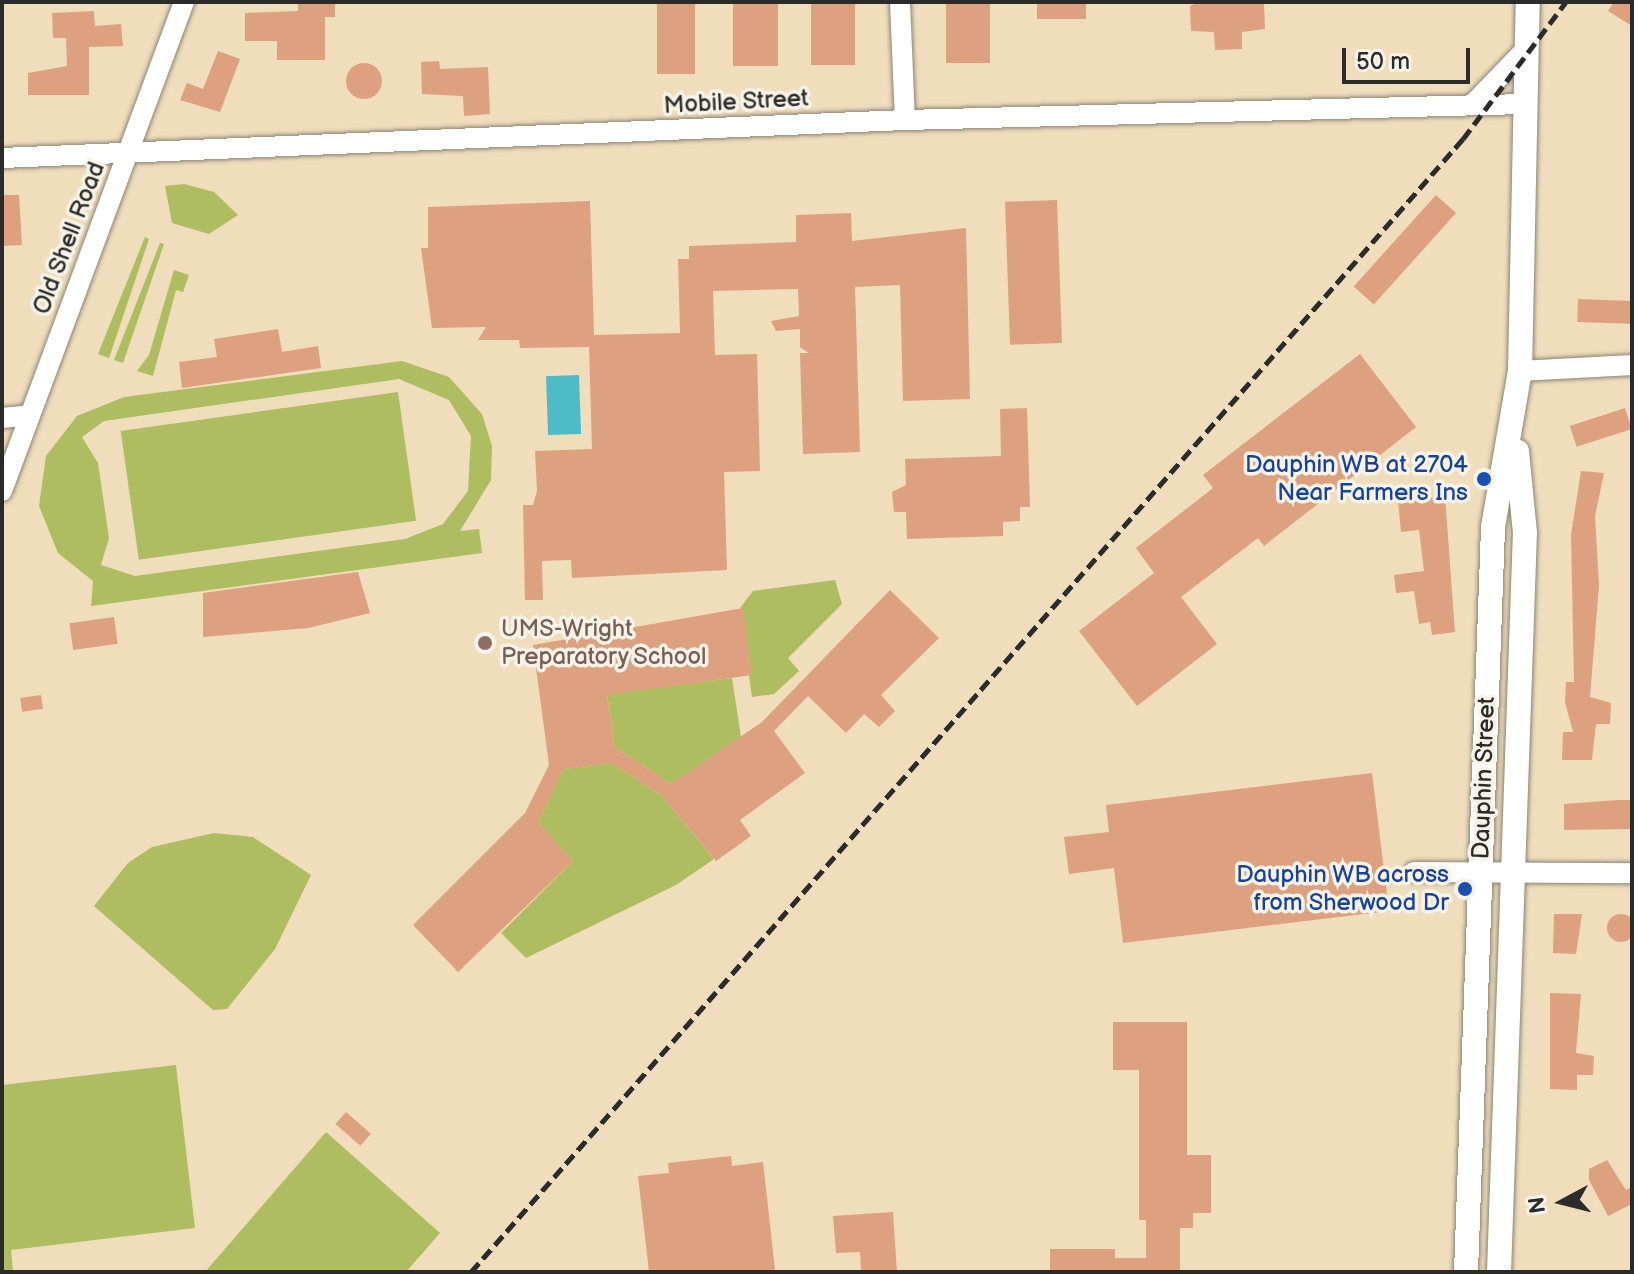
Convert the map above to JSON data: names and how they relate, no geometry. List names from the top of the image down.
{
  "streets": {
    "main road": ["Dauphin Street"],
    "street": ["Mobile Street", "Old Shell Road"]
  },
  "crossings": [
    ["Mobile Street", "Old Shell Road"],
    ["Mobile Street", "Dauphin Street"]
  ],
  "places": ["Dauphin WB at 2704 Near Farmers Ins", "UMS-Wright Preparatory School", "Dauphin WB across from Sherwood Dr"],
  "scale_bar": "50 m",
  "north": "left"
}
